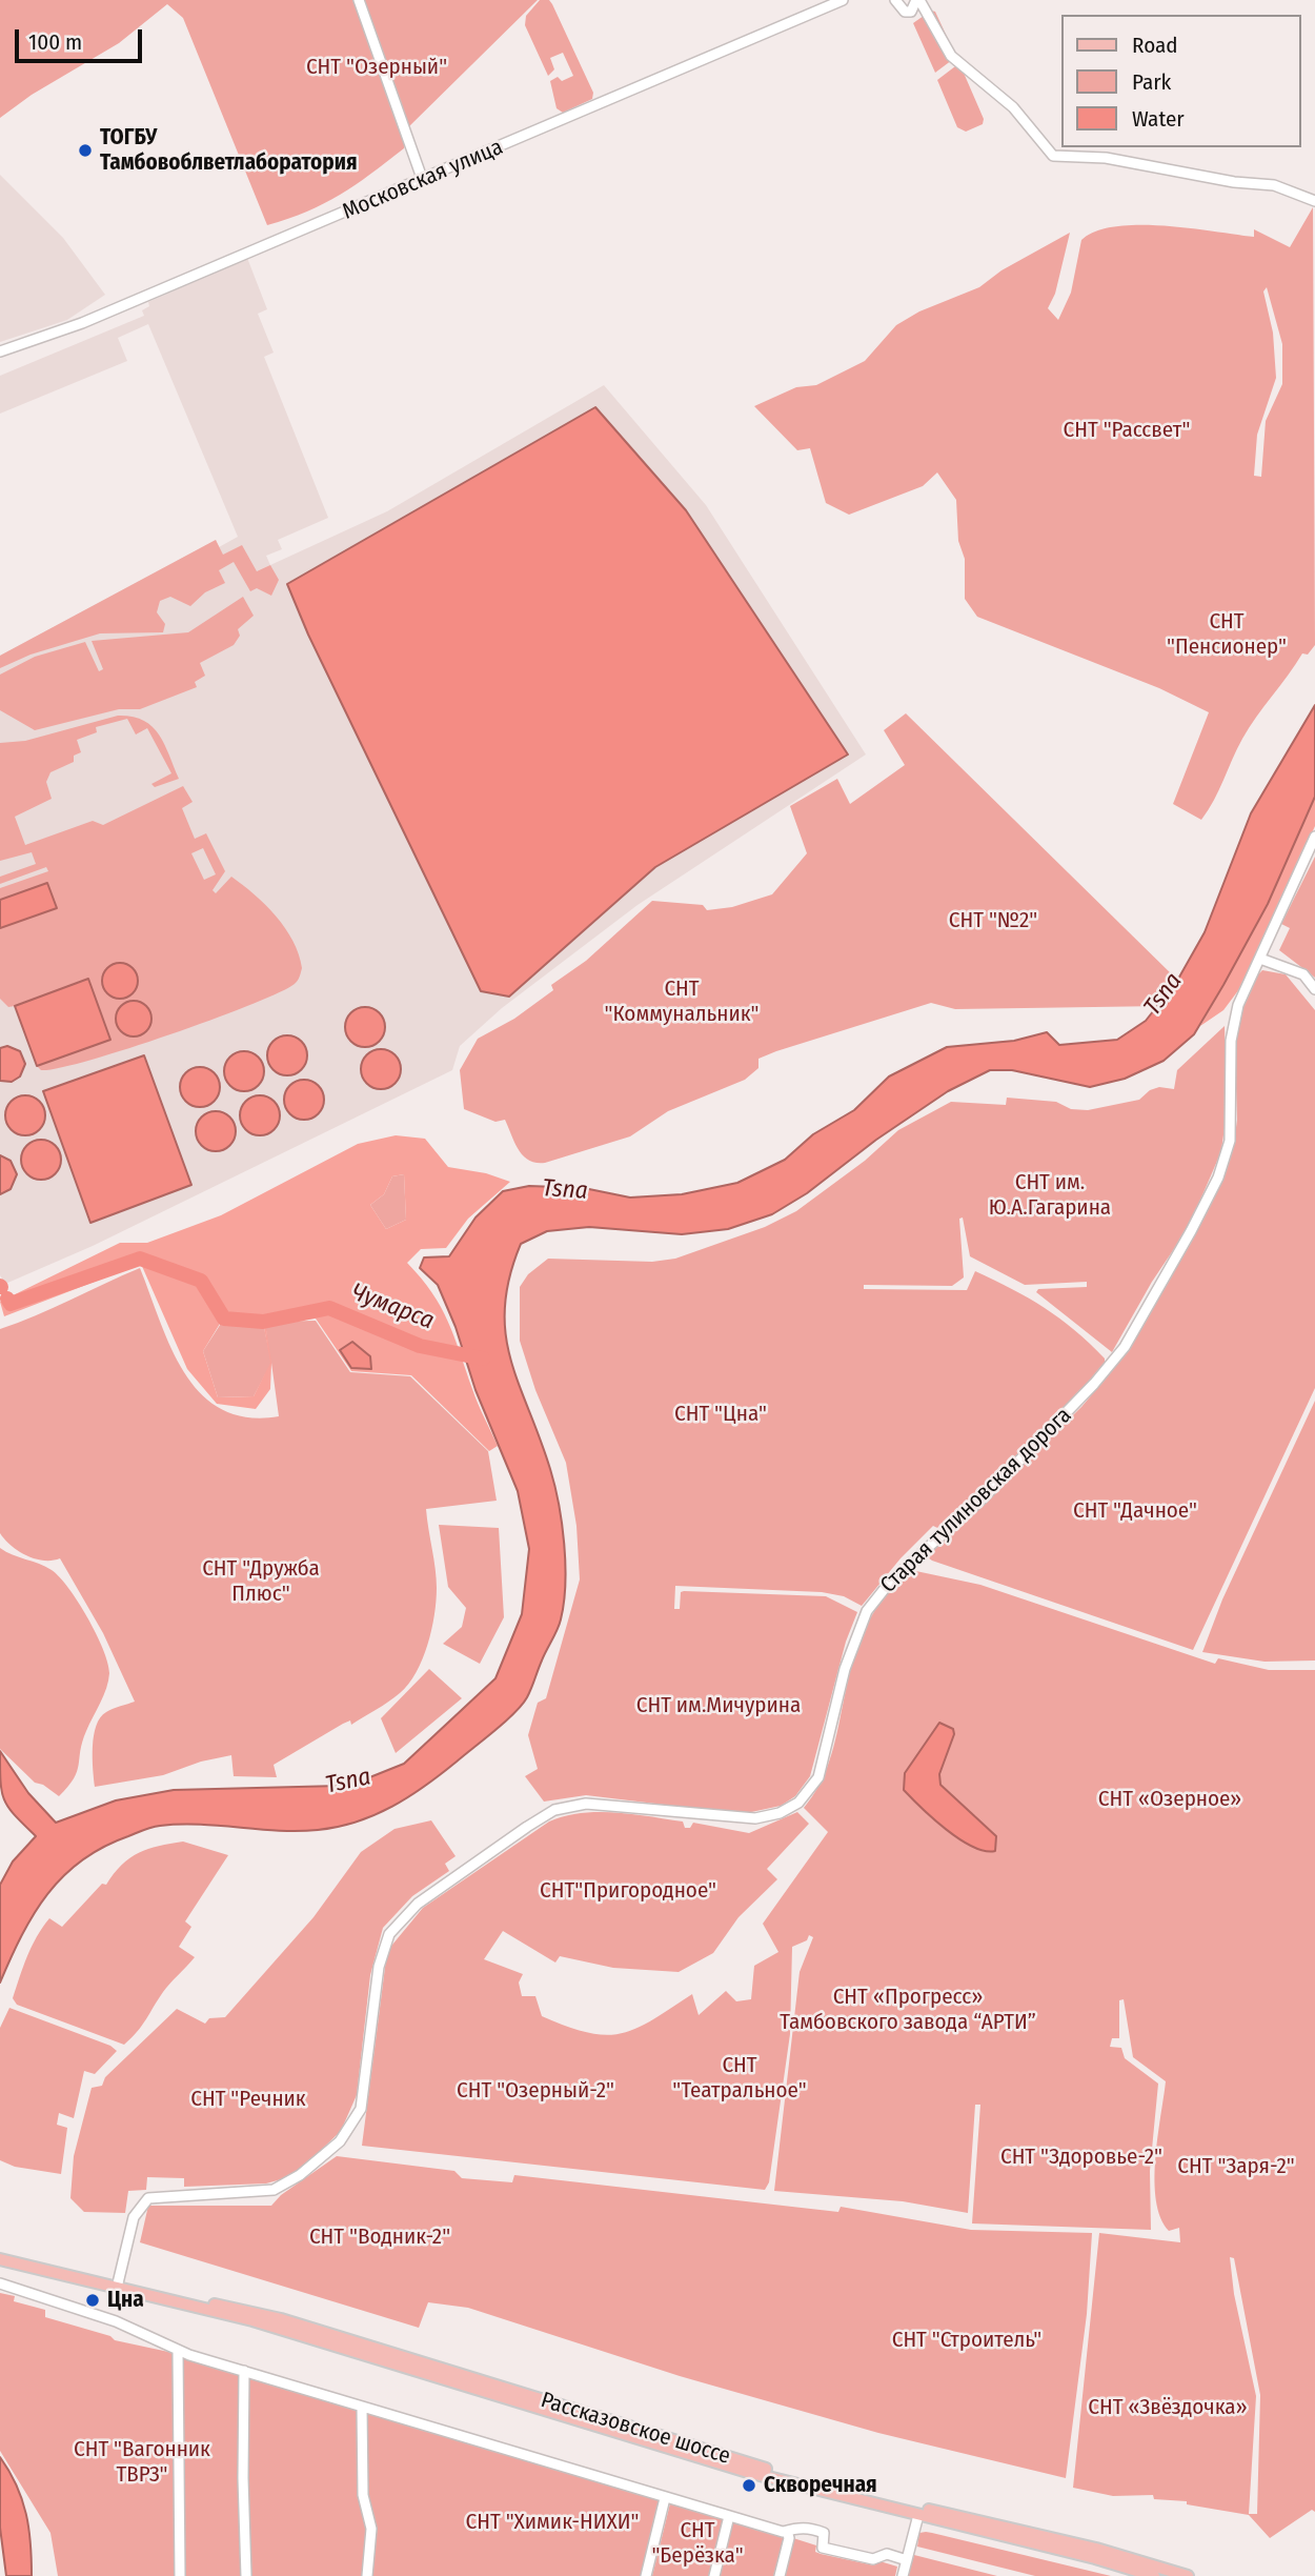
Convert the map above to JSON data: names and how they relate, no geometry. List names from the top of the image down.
{
  "streets": {
    "main road": ["Рассказовское шоссе"],
    "street": ["Московская улица", "Старая тулиновская дорога"]
  },
  "crossings": [
    ["Старая тулиновская дорога", "Рассказовское шоссе"]
  ],
  "water": ["Tsna", "Чумарса"],
  "parks": [
    "СНТ \"Озерный\"",
    "СНТ \"Рассвет\"",
    "СНТ \"Пенсионер\"",
    "СНТ \"№2\"",
    "СНТ \"Коммунальник\"",
    "СНТ им. Ю.А.Гагарина",
    "СНТ \"Цна\"",
    "СНТ \"Дачное\"",
    "СНТ \"Дружба Плюс\"",
    "СНТ им.Мичурина",
    "СНТ «Озерное»",
    "СНТ\"Пригородное\"",
    "СНТ «Прогресс» Тамбовского завода “АРТИ”",
    "СНТ \"Театральное\"",
    "СНТ \"Озерный-2\"",
    "СНТ \"Речник",
    "СНТ \"Здоровье-2\"",
    "СНТ \"Заря-2\"",
    "СНТ \"Водник-2\"",
    "СНТ \"Строитель\"",
    "СНТ «Звёздочка»",
    "СНТ \"Вагонник ТВРЗ\"",
    "СНТ \"Химик-НИХИ\"",
    "СНТ \"Берёзка\""
  ],
  "places": ["ТОГБУ Тамбовоблветлаборатория", "Цна", "Скворечная"],
  "legend": ["Road", "Park", "Water"],
  "scale_bar": "100 m"
}
